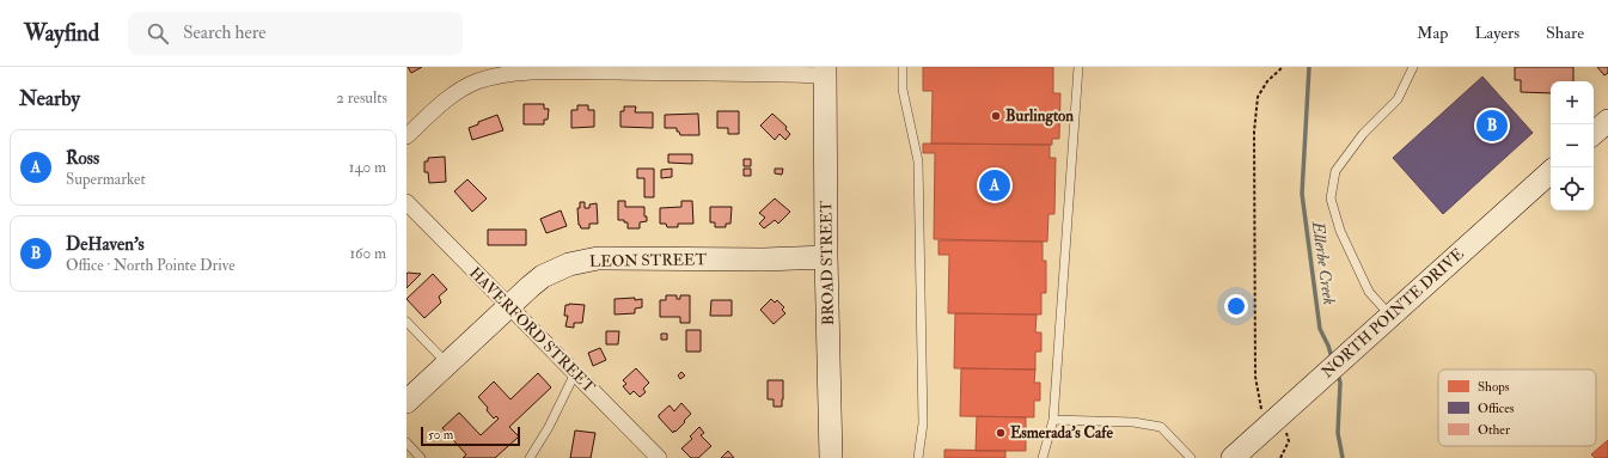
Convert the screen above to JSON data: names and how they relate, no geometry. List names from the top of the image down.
{
  "streets": {
    "main road": ["LEON STREET", "BROAD STREET", "NORTH POINTE DRIVE"],
    "street": ["HAVERFORD STREET"]
  },
  "crossings": [
    ["LEON STREET", "BROAD STREET"],
    ["LEON STREET", "HAVERFORD STREET"]
  ],
  "water": ["Ellerbe Creek"],
  "places": ["Burlington", "Esmerada's Cafe"],
  "legend": ["Shops", "Offices", "Other"],
  "scale_bar": "50 m",
  "page": {
    "header": "Wayfind",
    "search": "Search here",
    "nav": ["Map", "Layers", "Share"],
    "heading": ["Nearby", "2 results"],
    "map_buttons": ["+", "−"],
    "pins": ["B", "A"],
    "list": [
      {
        "mark": "A",
        "name": "Ross",
        "note": "Supermarket",
        "value": "140 m"
      },
      {
        "mark": "B",
        "name": "DeHaven's",
        "note": "Office · North Pointe Drive",
        "value": "160 m"
      }
    ],
    "scale": "50 m"
  }
}
